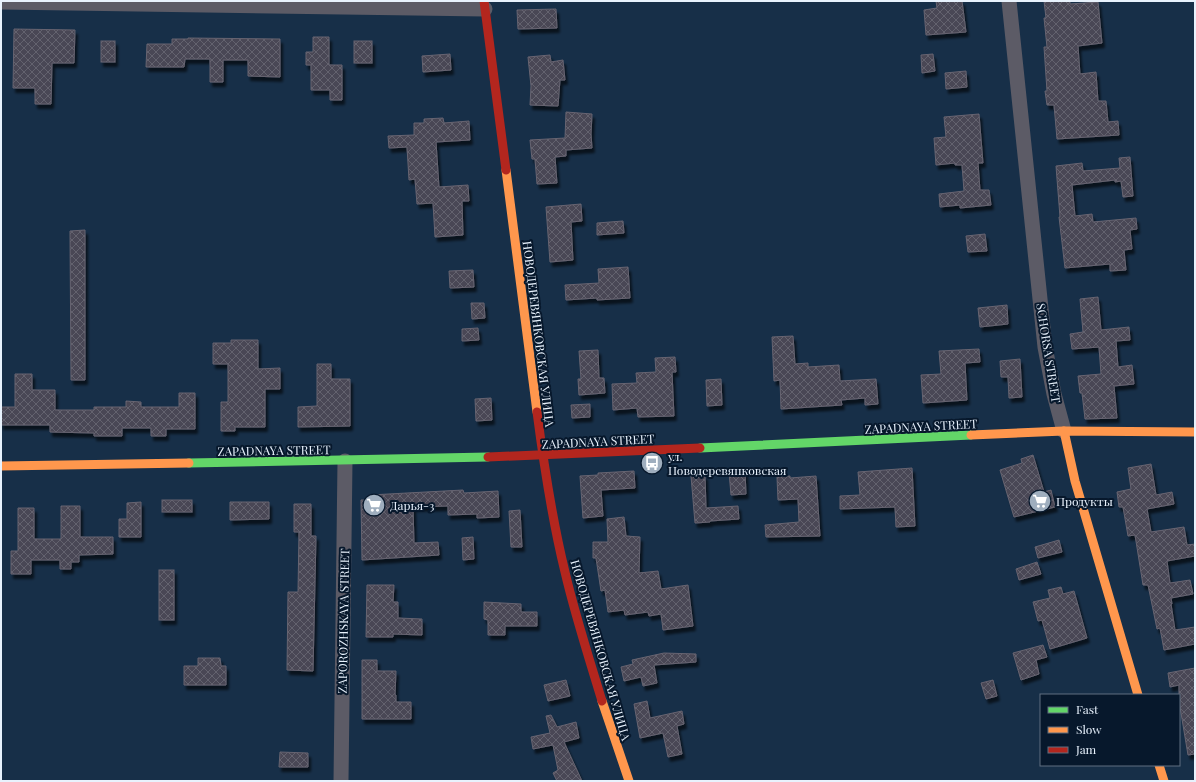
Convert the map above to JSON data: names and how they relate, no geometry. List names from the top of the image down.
{
  "streets": {
    "main road": ["НОВОДЕРЕВЯНКОВСКАЯ УЛИЦА", "SCHORSA STREET", "ZAPADNAYA STREET"],
    "street": ["ZAPOROZHSKAYA STREET"]
  },
  "crossings": [
    ["НОВОДЕРЕВЯНКОВСКАЯ УЛИЦА", "ZAPADNAYA STREET"],
    ["SCHORSA STREET", "ZAPADNAYA STREET"],
    ["ZAPADNAYA STREET", "ZAPOROZHSKAYA STREET"]
  ],
  "places": {
    "bus stop": ["ул. Новодеревянковская"],
    "supermarket": ["Продукты", "Дарья-3"]
  },
  "legend": ["Fast", "Slow", "Jam"]
}
